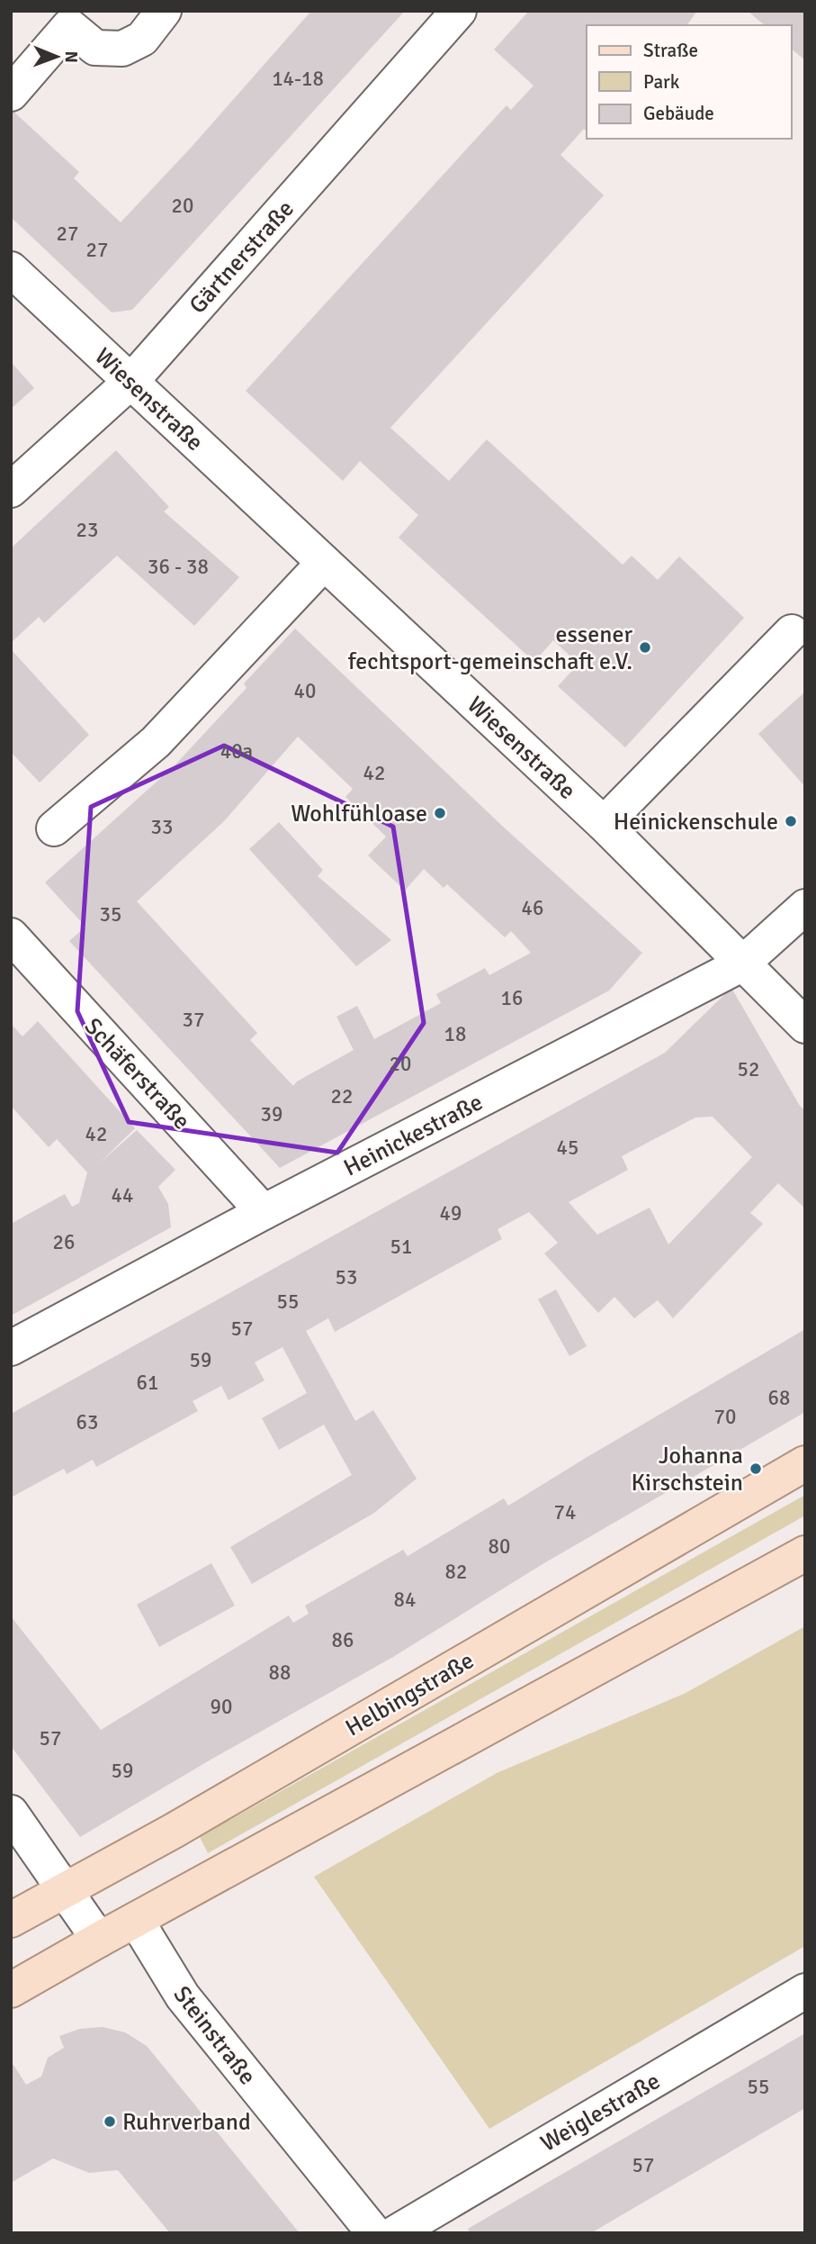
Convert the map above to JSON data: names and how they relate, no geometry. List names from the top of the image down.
{
  "streets": {
    "main road": ["Helbingstraße"],
    "street": [
      "Gärtnerstraße",
      "Wiesenstraße",
      "Schäferstraße",
      "Heinickestraße",
      "Steinstraße",
      "Weiglestraße"
    ]
  },
  "crossings": [
    ["Gärtnerstraße", "Wiesenstraße"],
    ["Wiesenstraße", "Heinickestraße"],
    ["Schäferstraße", "Heinickestraße"]
  ],
  "places": [
    "essener fechtsport-gemeinschaft e.V.",
    "Wohlfühloase",
    "Heinickenschule",
    "Johanna Kirschstein",
    "Ruhrverband"
  ],
  "house_numbers": [
    "14-18",
    "20",
    "27",
    "27",
    "23",
    "36 - 38",
    "40",
    "40a",
    "42",
    "33",
    "46",
    "35",
    "16",
    "37",
    "18",
    "20",
    "52",
    "22",
    "39",
    "42",
    "45",
    "44",
    "49",
    "26",
    "51",
    "53",
    "55",
    "57",
    "59",
    "61",
    "68",
    "70",
    "63",
    "74",
    "80",
    "82",
    "84",
    "86",
    "88",
    "90",
    "57",
    "59",
    "55",
    "57"
  ],
  "legend": ["Straße", "Park", "Gebäude"],
  "north": "right"
}
